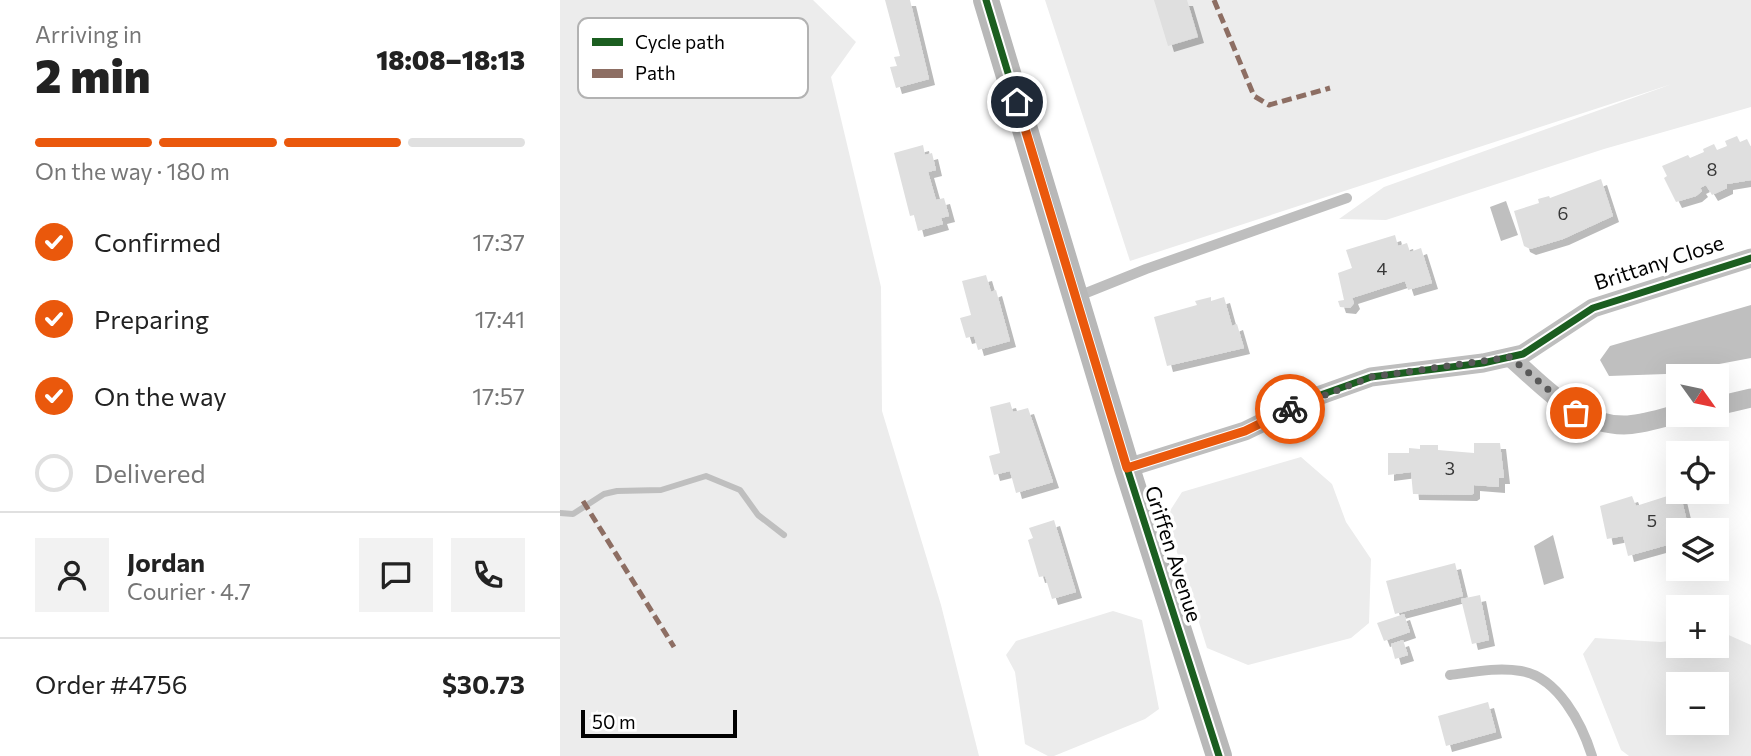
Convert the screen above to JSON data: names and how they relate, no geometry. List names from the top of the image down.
{
  "streets": {
    "street": ["Brittany Close", "Griffen Avenue"]
  },
  "crossings": [
    ["Brittany Close", "Griffen Avenue"]
  ],
  "house_numbers": [
    "8",
    "6",
    "4",
    "3",
    "5"
  ],
  "legend": ["Cycle path", "Path"],
  "scale_bar": "50 m",
  "north": "bottom right",
  "page": {
    "heading": ["2 min", "Arriving in", "18:08–18:13"],
    "panel": [
      "Jordan",
      "Courier · 4.7",
      "Order #4756",
      "$30.73"
    ],
    "bar": "On the way · 180 m",
    "list": [
      ["Confirmed", "17:37"],
      ["Preparing", "17:41"],
      ["On the way", "17:57"],
      "Delivered"
    ],
    "map_buttons": ["+", "−"],
    "scale": "50 m"
  }
}
